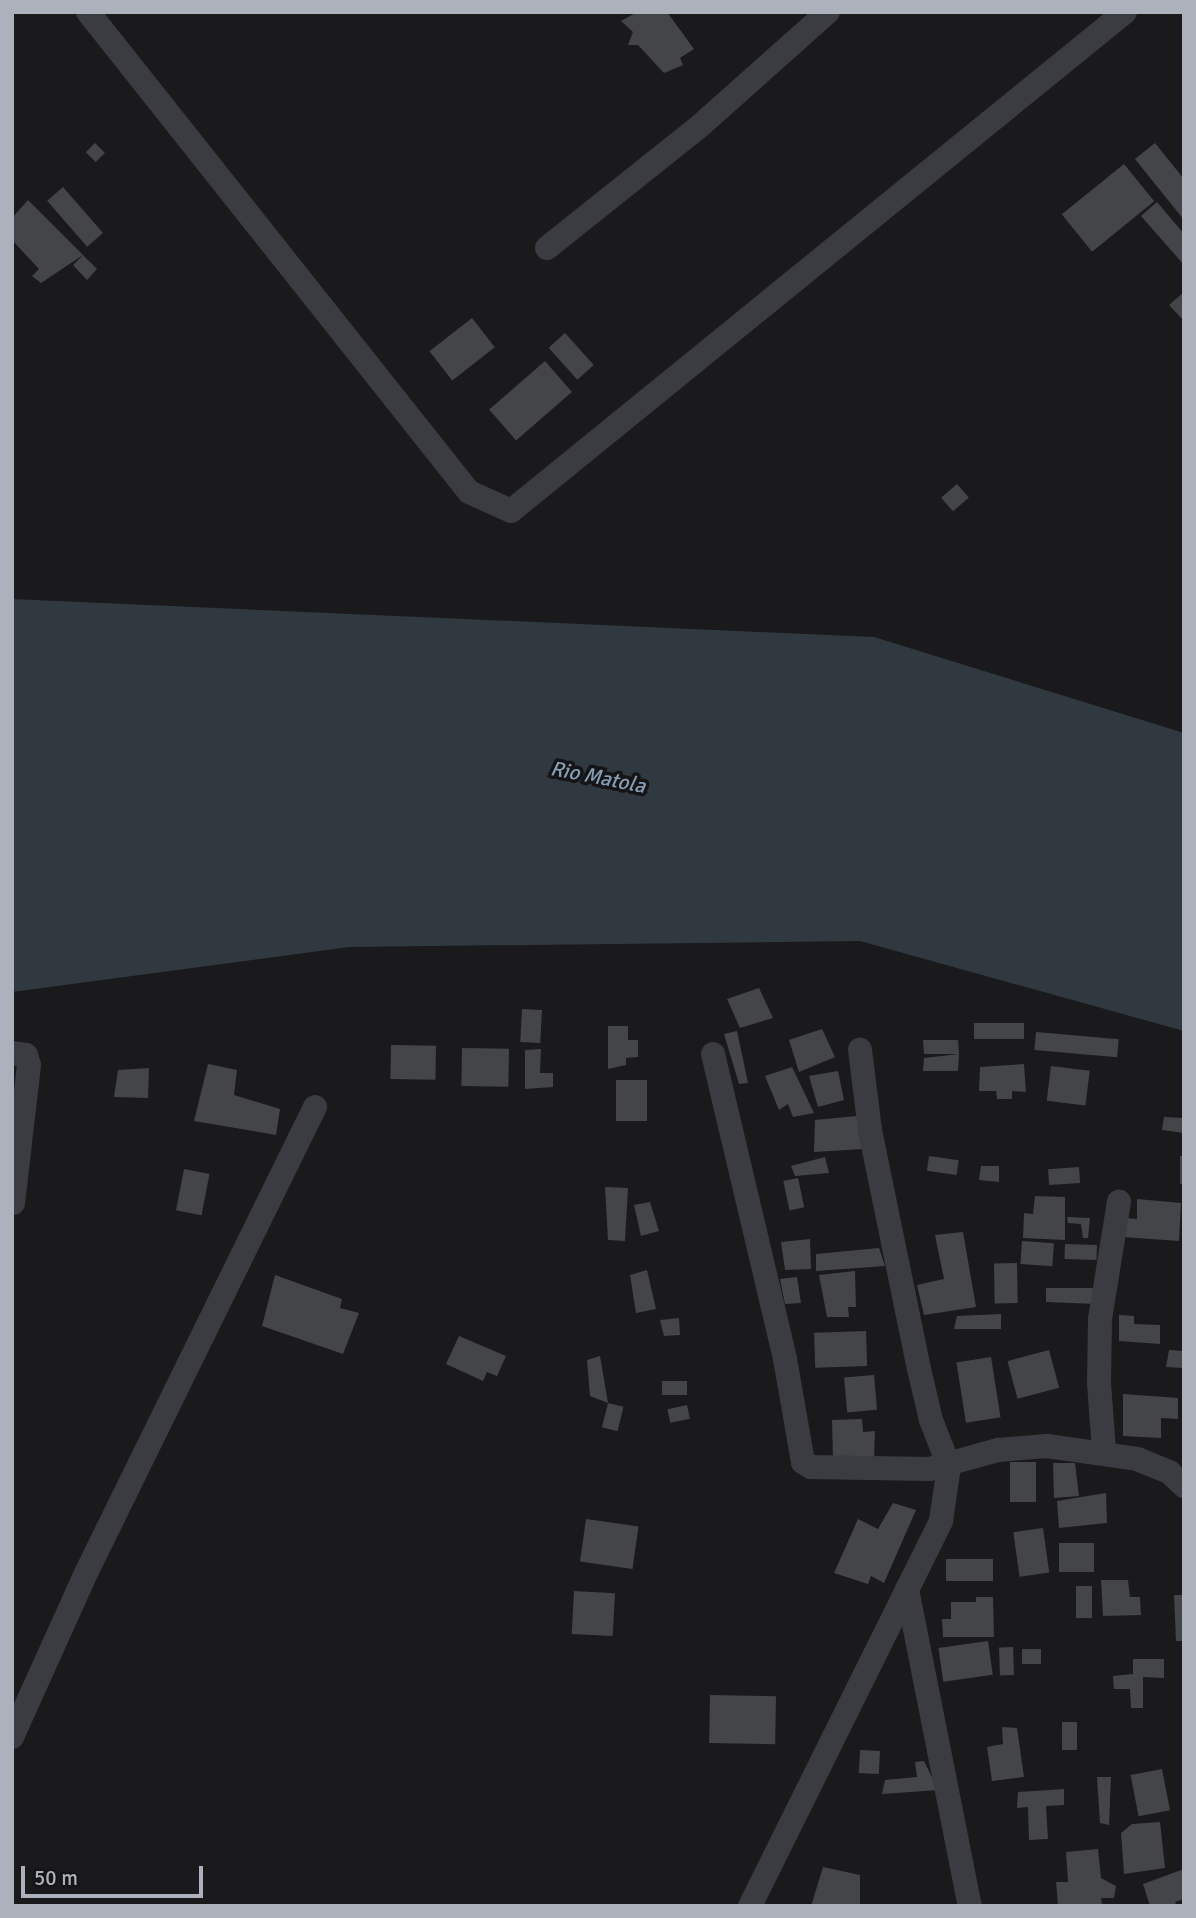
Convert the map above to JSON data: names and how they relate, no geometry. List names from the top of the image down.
{
  "water": ["Rio Matola"],
  "scale_bar": "50 m"
}
